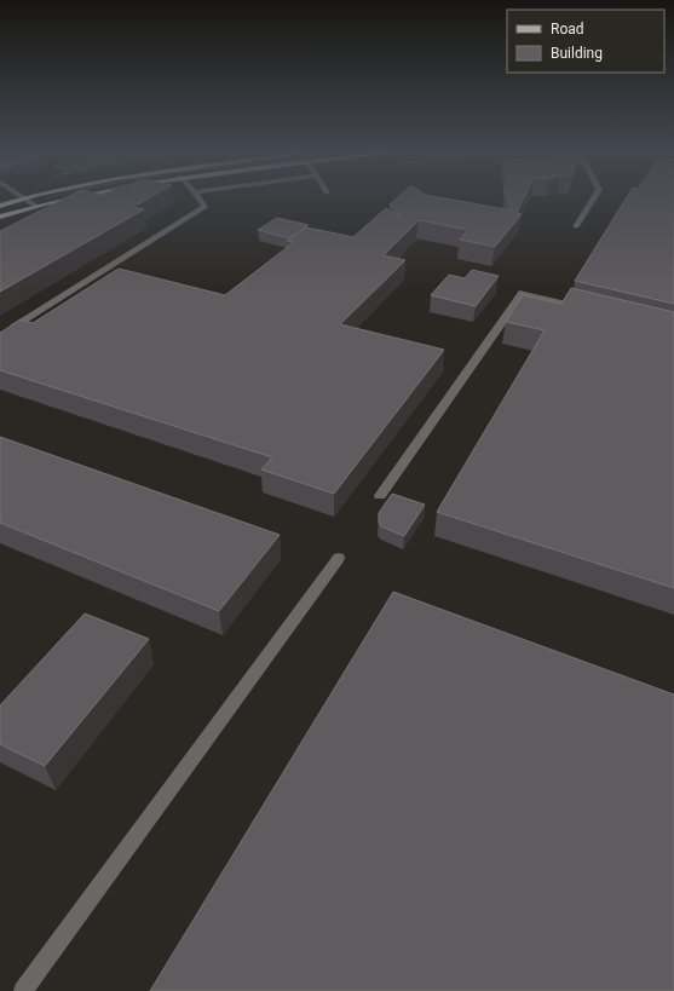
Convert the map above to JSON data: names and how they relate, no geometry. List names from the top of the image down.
{
  "legend": ["Road", "Building"]
}
